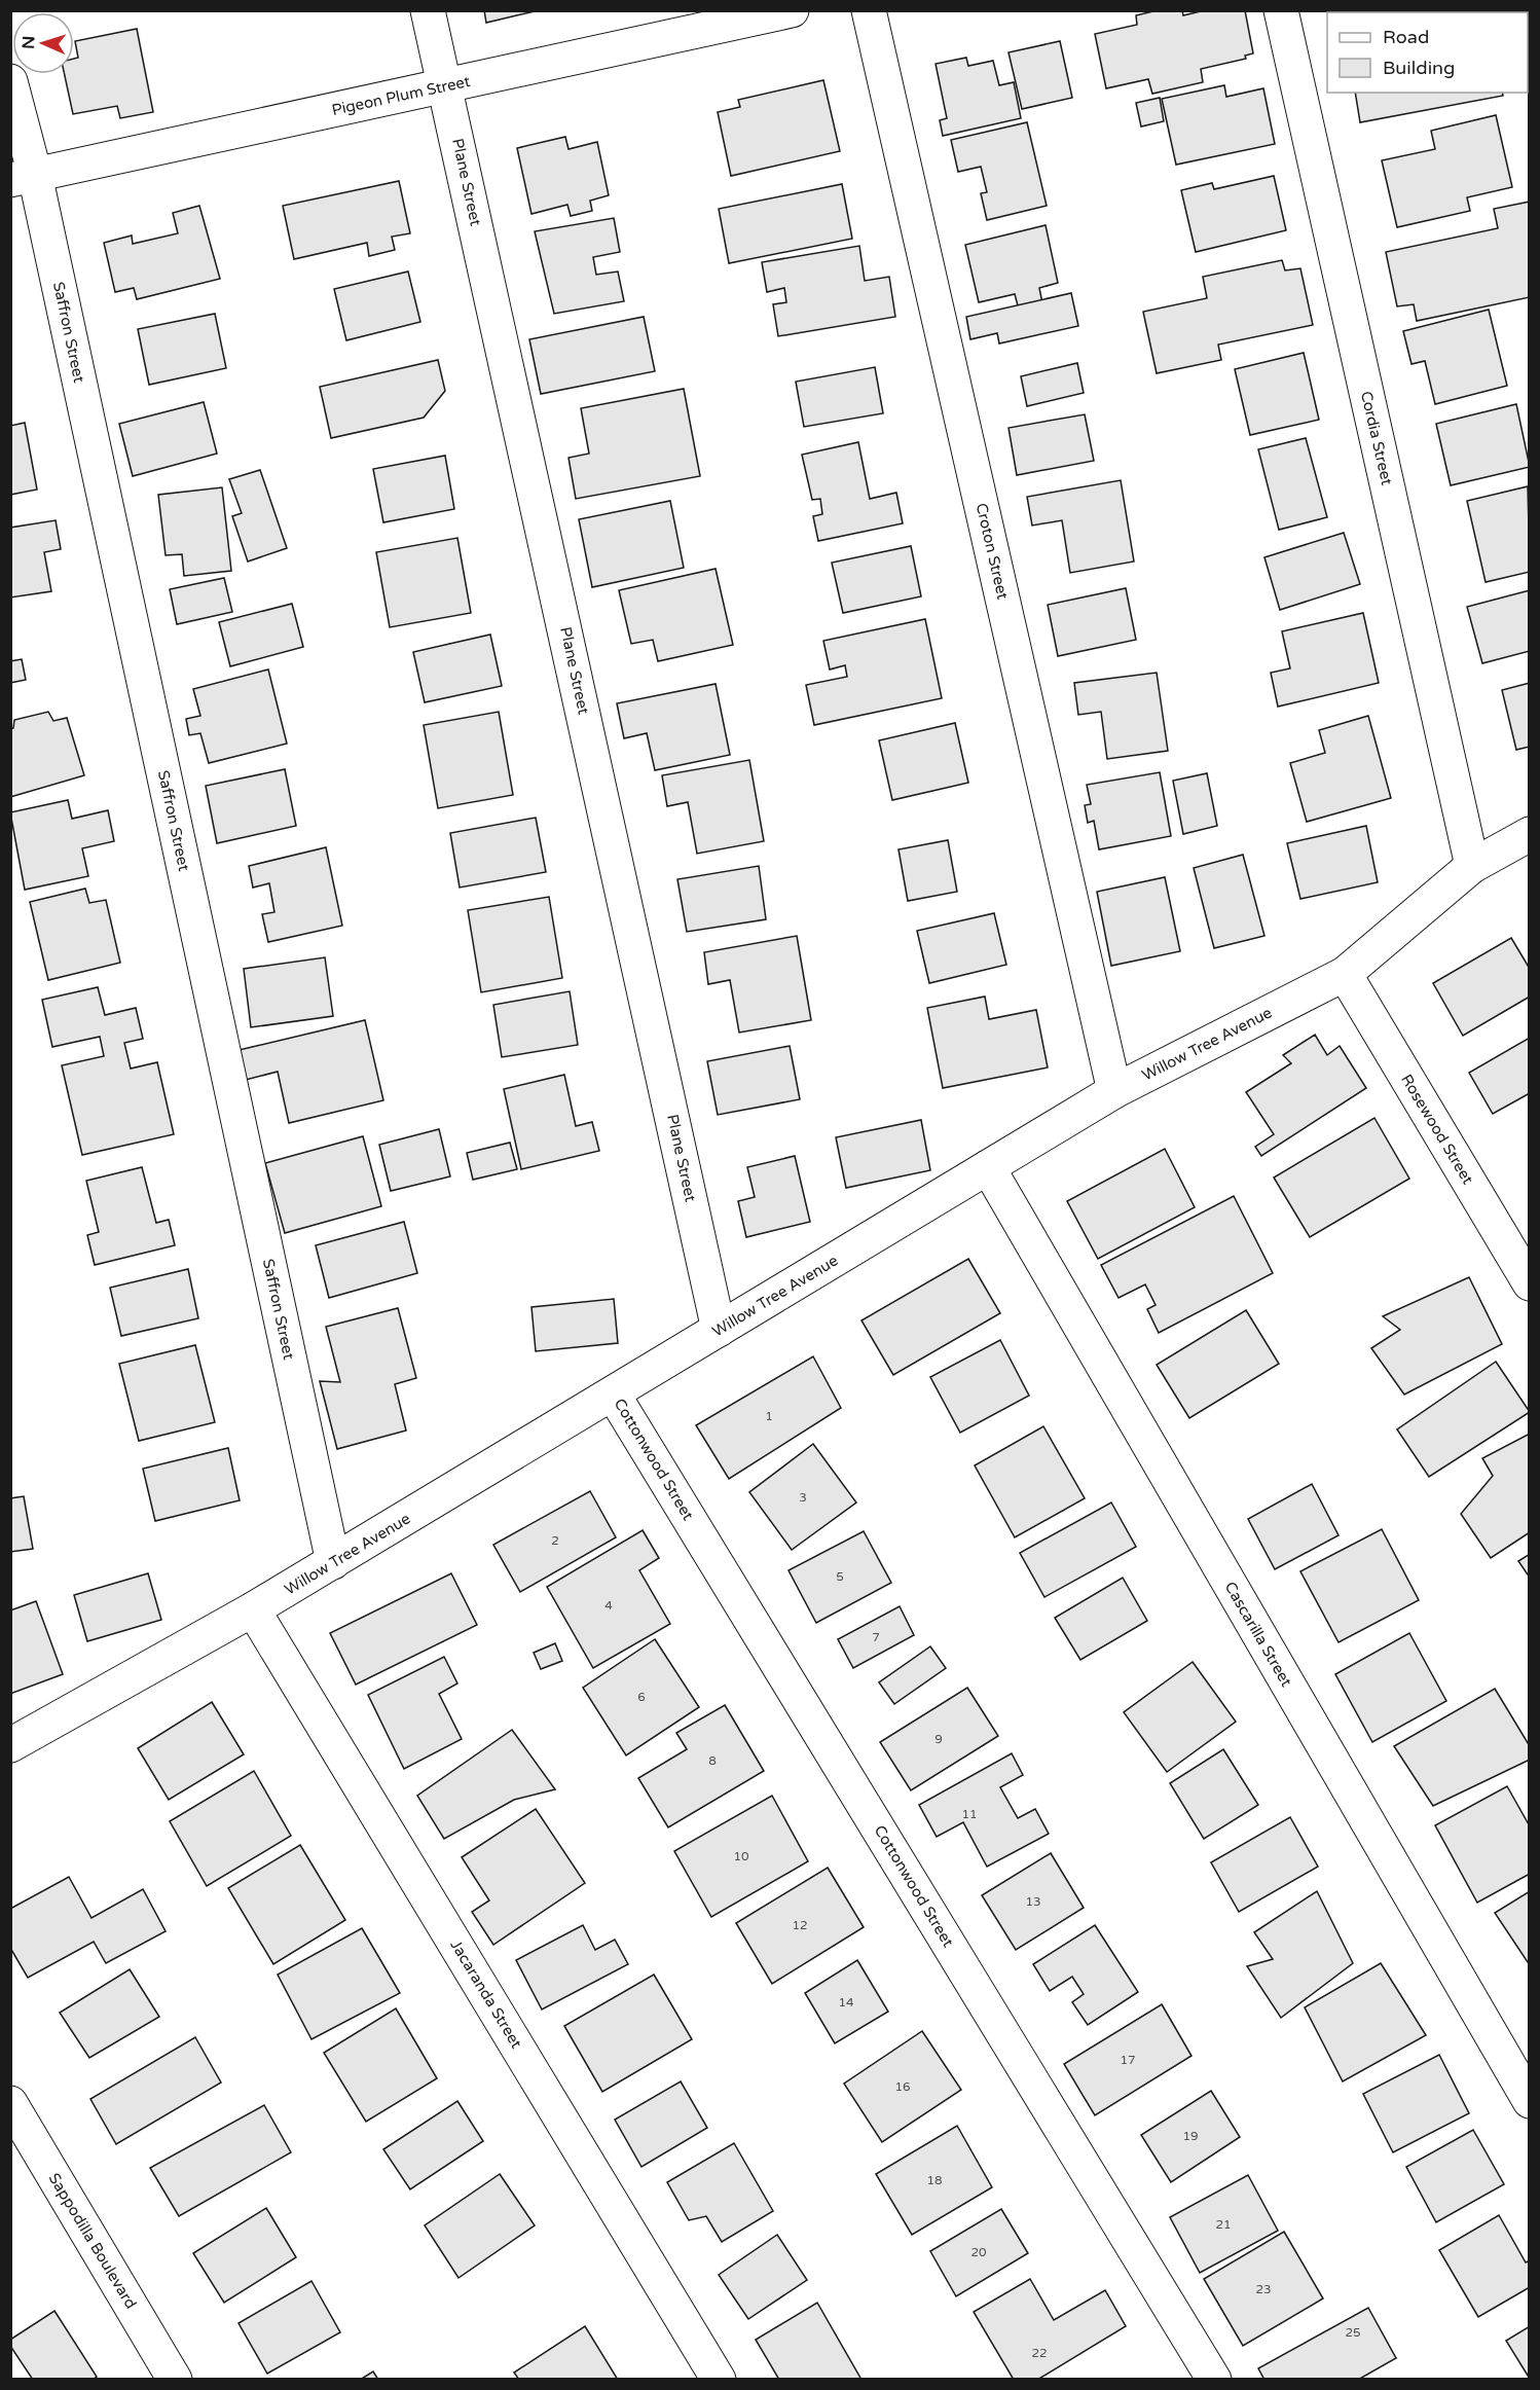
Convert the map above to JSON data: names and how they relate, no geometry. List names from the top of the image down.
{
  "streets": {
    "street": [
      "Pigeon Plum Street",
      "Plane Street",
      "Saffron Street",
      "Cordia Street",
      "Croton Street",
      "Willow Tree Avenue",
      "Rosewood Street",
      "Cottonwood Street",
      "Cascarilla Street",
      "Jacaranda Street",
      "Sappodilla Boulevard"
    ]
  },
  "crossings": [
    ["Pigeon Plum Street", "Plane Street"],
    ["Pigeon Plum Street", "Saffron Street"],
    ["Plane Street", "Willow Tree Avenue"],
    ["Saffron Street", "Willow Tree Avenue"],
    ["Cordia Street", "Willow Tree Avenue"],
    ["Croton Street", "Willow Tree Avenue"],
    ["Willow Tree Avenue", "Rosewood Street"],
    ["Willow Tree Avenue", "Cottonwood Street"],
    ["Willow Tree Avenue", "Cascarilla Street"],
    ["Willow Tree Avenue", "Jacaranda Street"]
  ],
  "house_numbers": [
    "1",
    "3",
    "2",
    "5",
    "4",
    "7",
    "6",
    "9",
    "8",
    "11",
    "10",
    "13",
    "12",
    "14",
    "17",
    "16",
    "19",
    "18",
    "21",
    "20",
    "23",
    "25",
    "22"
  ],
  "legend": ["Road", "Building"],
  "north": "left"
}
